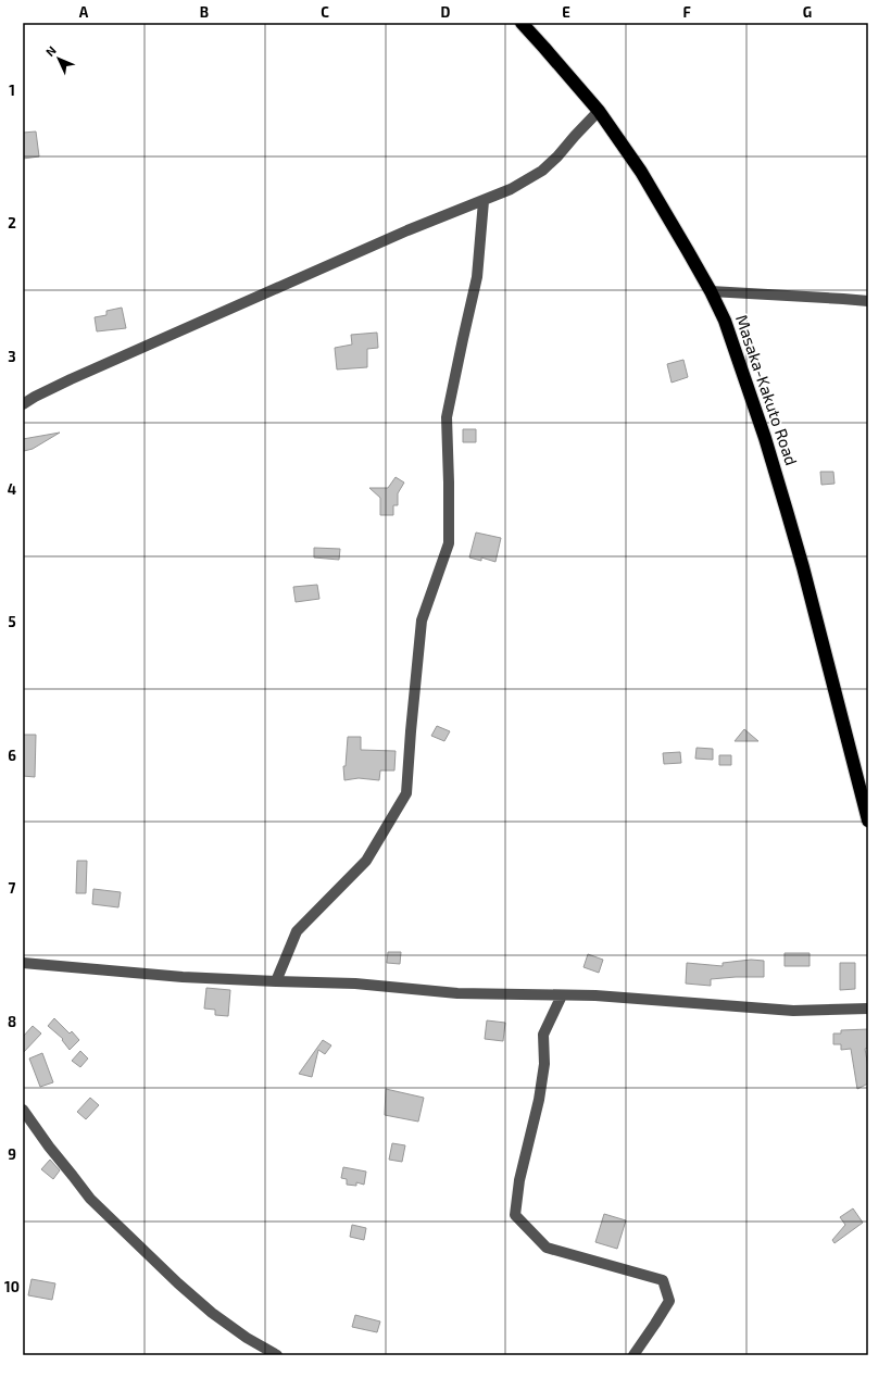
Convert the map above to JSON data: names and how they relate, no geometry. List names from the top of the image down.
{
  "streets": {
    "highway": ["Masaka-Kakuto Road"]
  },
  "north": "top left",
  "grid": {
    "columns": [
      "A",
      "B",
      "C",
      "D",
      "E",
      "F",
      "G"
    ],
    "rows": [
      "1",
      "2",
      "3",
      "4",
      "5",
      "6",
      "7",
      "8",
      "9",
      "10"
    ]
  }
}
